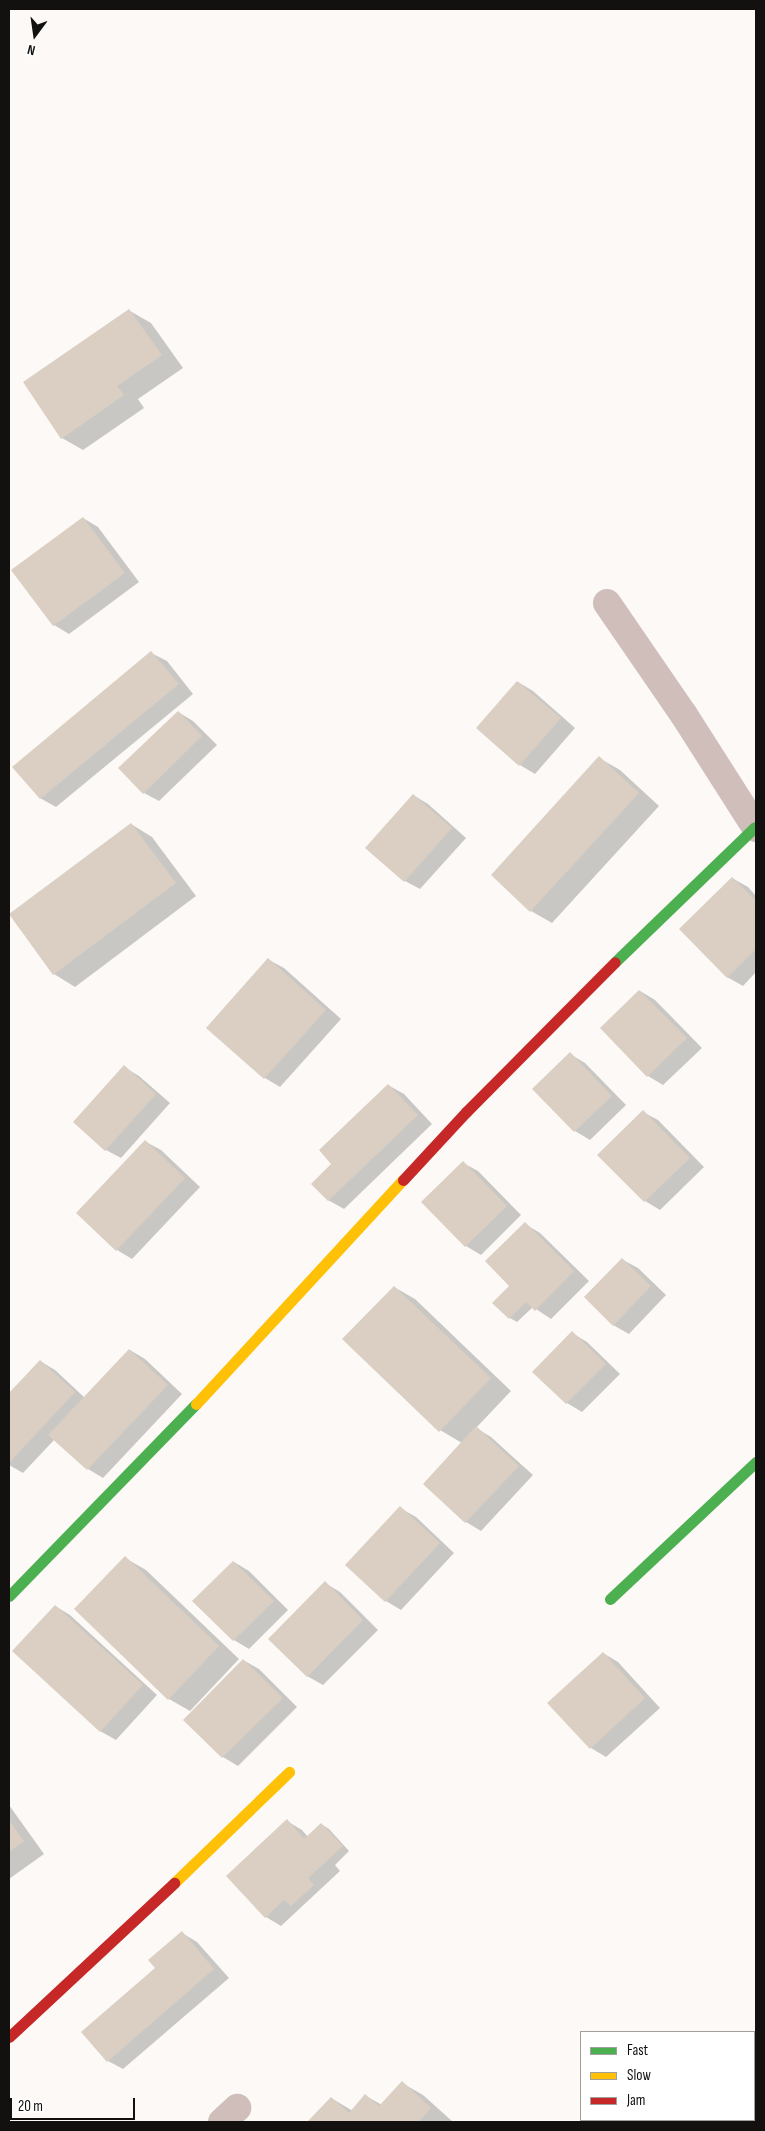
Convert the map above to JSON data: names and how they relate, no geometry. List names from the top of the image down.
{
  "legend": ["Fast", "Slow", "Jam"],
  "scale_bar": "20 m",
  "north": "bottom"
}
